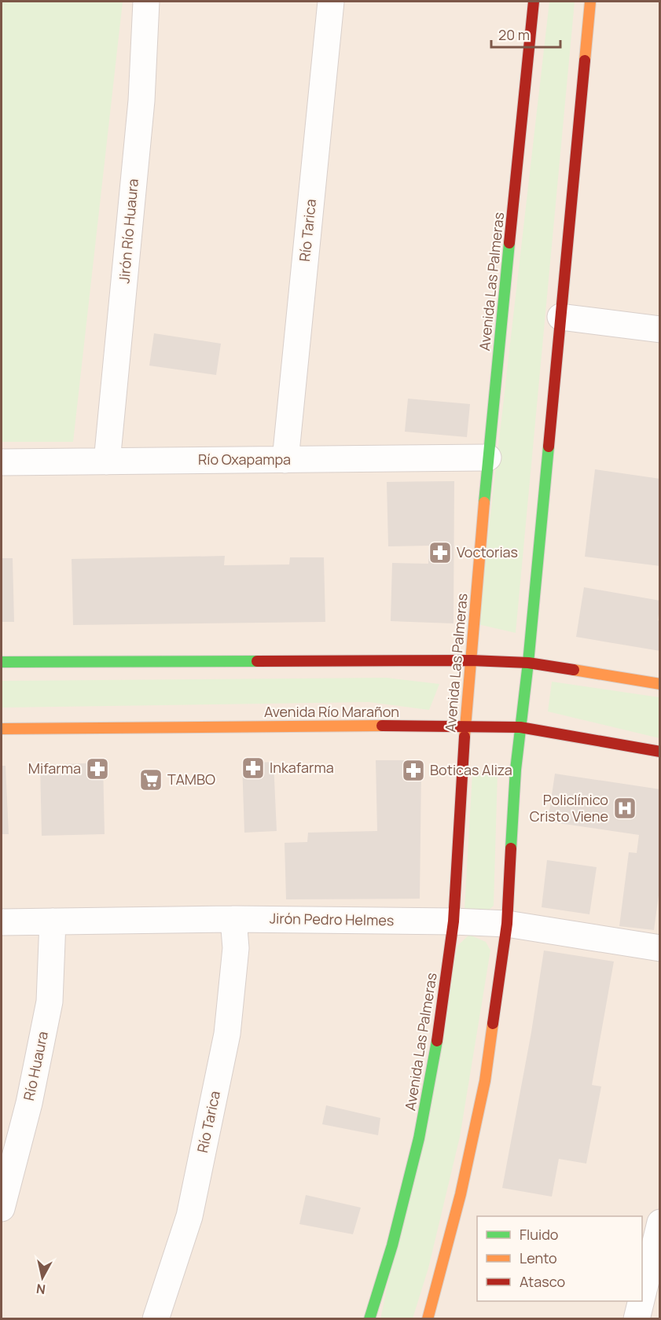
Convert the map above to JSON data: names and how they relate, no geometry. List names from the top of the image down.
{
  "streets": {
    "main road": ["Avenida Las Palmeras", "Avenida Río Marañon"],
    "street": [
      "Río Tarica",
      "Jirón Río Huaura",
      "Río Oxapampa",
      "Jirón Pedro Helmes",
      "Río Huaura"
    ]
  },
  "crossings": [
    ["Río Tarica", "Río Oxapampa"],
    ["Río Tarica", "Jirón Pedro Helmes"],
    ["Jirón Río Huaura", "Río Oxapampa"],
    ["Avenida Las Palmeras", "Río Oxapampa"],
    ["Avenida Las Palmeras", "Avenida Río Marañon"],
    ["Avenida Las Palmeras", "Jirón Pedro Helmes"],
    ["Jirón Pedro Helmes", "Río Huaura"]
  ],
  "places": {
    "pharmacy": [
      "Voctorias",
      "Inkafarma",
      "Mifarma",
      "Boticas Aliza"
    ],
    "supermarket": ["TAMBO"],
    "hospital": ["Policlínico Cristo Viene"]
  },
  "legend": ["Fluido", "Lento", "Atasco"],
  "scale_bar": "20 m",
  "north": "bottom"
}
